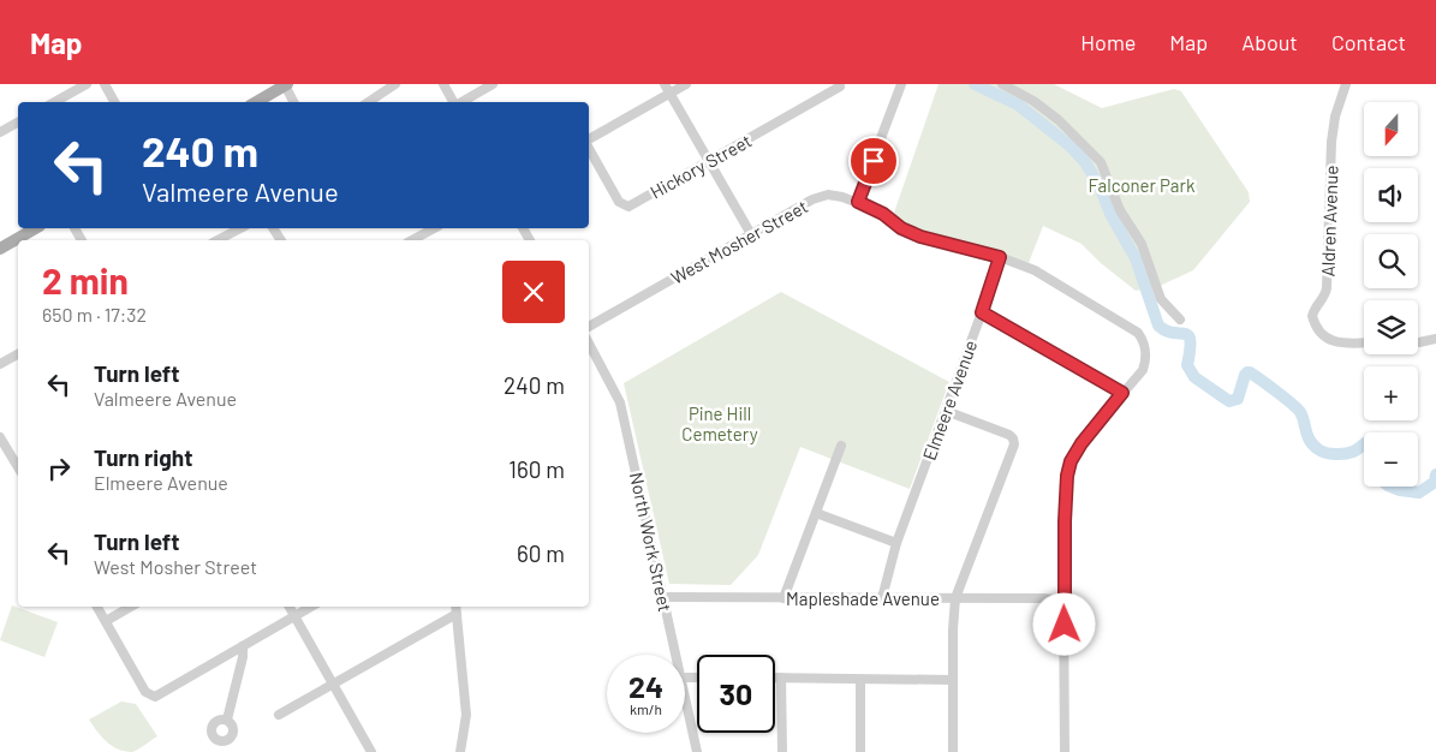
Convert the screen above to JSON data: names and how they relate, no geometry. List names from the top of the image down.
{
  "streets": {
    "street": [
      "Hickory Street",
      "Aldren Avenue",
      "West Mosher Street",
      "Elmeere Avenue",
      "North Work Street",
      "Mapleshade Avenue"
    ]
  },
  "crossings": [
    ["West Mosher Street", "Elmeere Avenue"],
    ["Elmeere Avenue", "Mapleshade Avenue"],
    ["North Work Street", "Mapleshade Avenue"]
  ],
  "parks": ["Falconer Park", "Pine Hill Cemetery"],
  "north": "bottom",
  "page": {
    "header": "Map",
    "nav": [
      "Home",
      "Map",
      "About",
      "Contact"
    ],
    "map_buttons": ["+", "−"],
    "turn": ["240 m", "Valmeere Avenue"],
    "heading": ["2 min", "650 m · 17:32"],
    "list": [
      {
        "name": "Turn left",
        "note": "Valmeere Avenue",
        "value": "240 m"
      },
      {
        "name": "Turn right",
        "note": "Elmeere Avenue",
        "value": "160 m"
      },
      {
        "name": "Turn left",
        "note": "West Mosher Street",
        "value": "60 m"
      }
    ],
    "speed": "24 km/h",
    "limit": "30"
  }
}
